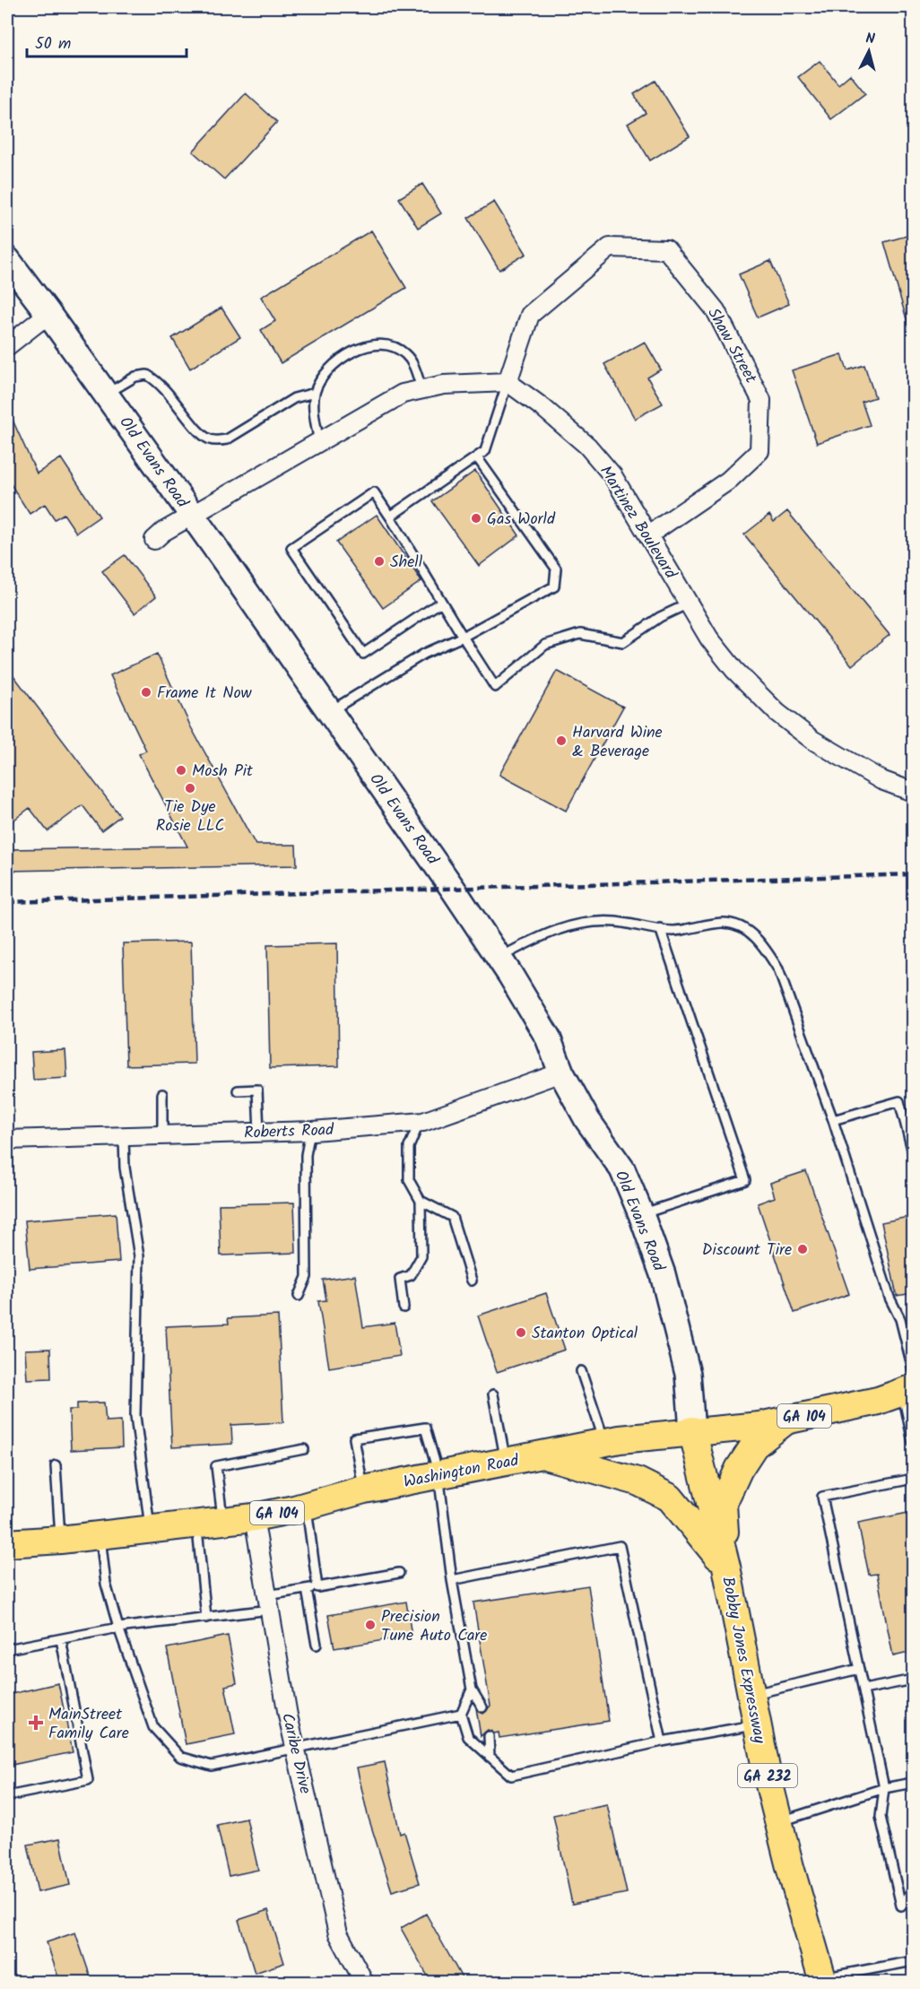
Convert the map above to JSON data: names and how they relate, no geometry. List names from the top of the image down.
{
  "streets": {
    "main road": [
      "GA 104",
      "Washington Road",
      "Bobby Jones Expressway",
      "GA 232"
    ],
    "street": [
      "Shaw Street",
      "Old Evans Road",
      "Martinez Boulevard",
      "Roberts Road",
      "Caribe Drive"
    ]
  },
  "crossings": [
    ["Shaw Street", "Martinez Boulevard"],
    ["Old Evans Road", "Roberts Road"],
    ["Old Evans Road", "Washington Road"],
    ["Old Evans Road", "Bobby Jones Expressway"],
    ["Washington Road", "Bobby Jones Expressway"],
    ["Washington Road", "Caribe Drive"]
  ],
  "places": {
    "other": [
      "Gas World",
      "Shell",
      "Frame It Now",
      "Harvard Wine & Beverage",
      "Mosh Pit",
      "Tie Dye Rosie LLC",
      "Discount Tire",
      "Stanton Optical",
      "Precision Tune Auto Care"
    ],
    "health": ["MainStreet Family Care"]
  },
  "scale_bar": "50 m",
  "north": "top"
}
